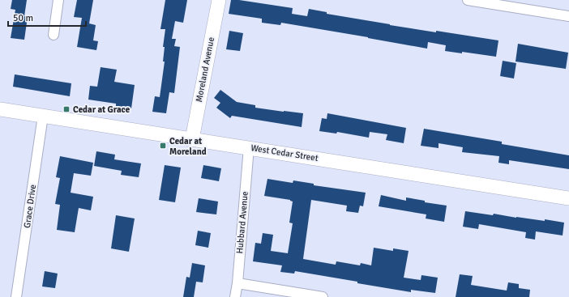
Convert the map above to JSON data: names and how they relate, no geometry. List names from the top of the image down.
{
  "streets": {
    "street": [
      "Moreland Avenue",
      "West Cedar Street",
      "Grace Drive",
      "Hubbard Avenue"
    ]
  },
  "crossings": [
    ["Moreland Avenue", "West Cedar Street"],
    ["West Cedar Street", "Grace Drive"],
    ["West Cedar Street", "Hubbard Avenue"]
  ],
  "places": {
    "transit": ["Cedar at Grace", "Cedar at Moreland"]
  },
  "scale_bar": "50 m"
}
